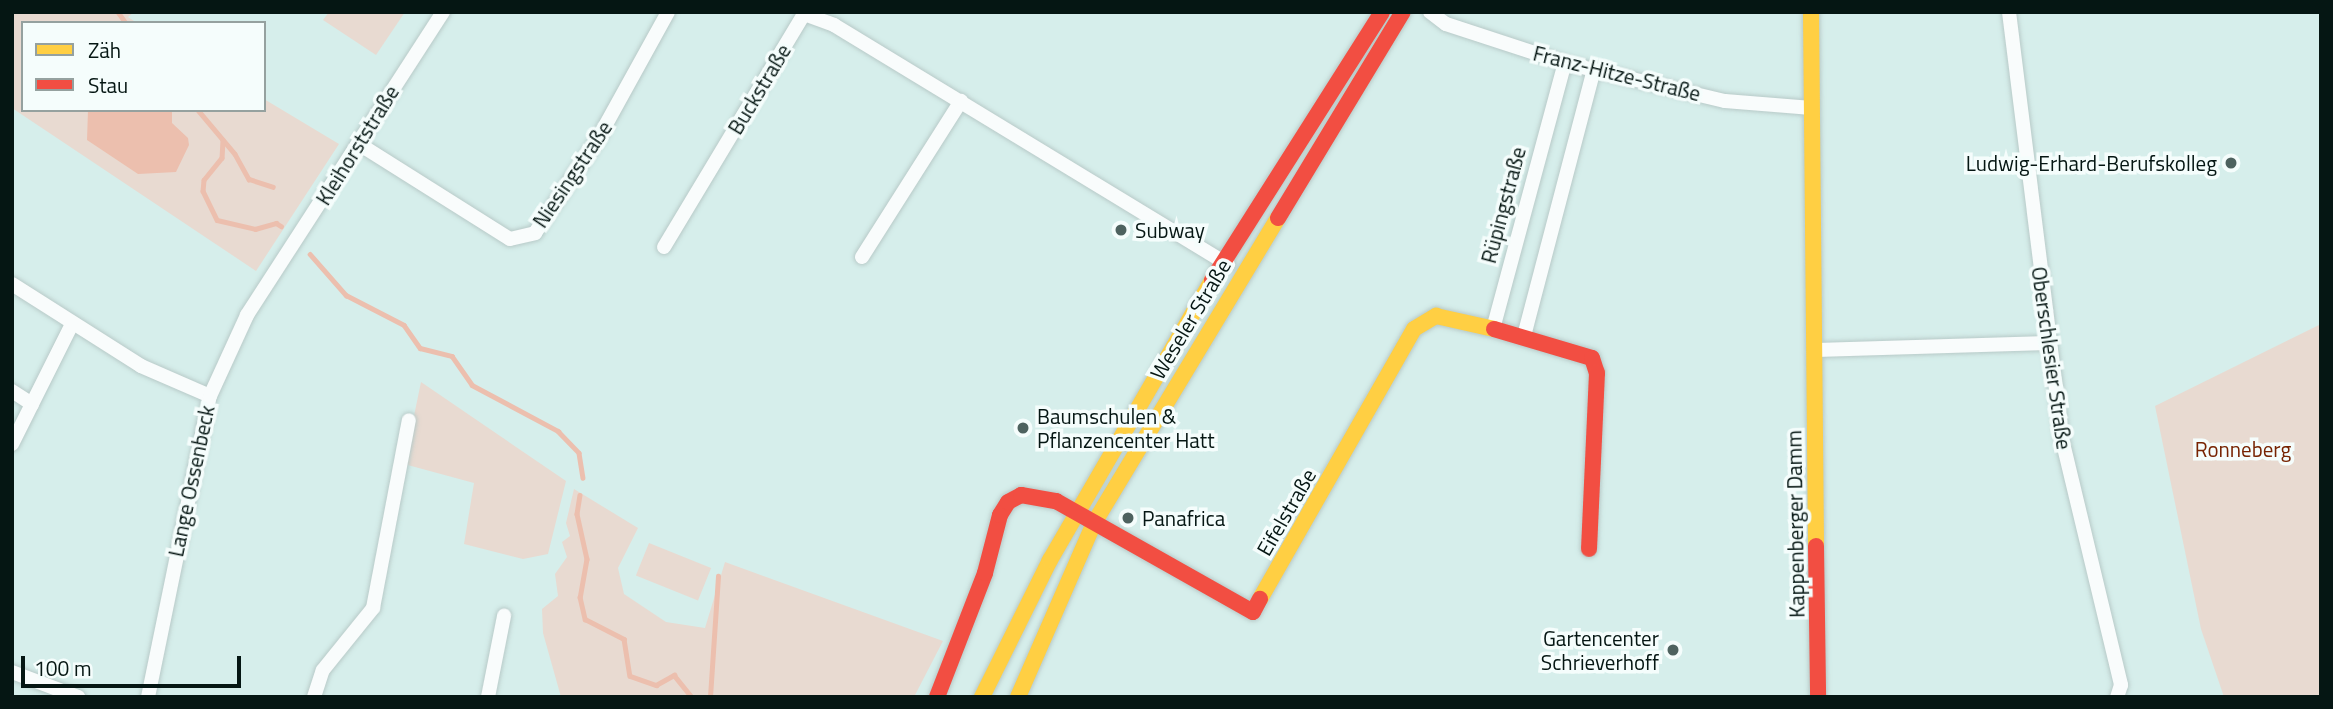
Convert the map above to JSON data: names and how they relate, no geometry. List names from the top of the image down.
{
  "streets": {
    "main road": ["Weseler Straße", "Eifelstraße", "Kappenberger Damm"],
    "street": [
      "Franz-Hitze-Straße",
      "Buckstraße",
      "Kleihorststraße",
      "Niesingstraße",
      "Rüpingstraße",
      "Oberschlesier Straße",
      "Lange Ossenbeck"
    ]
  },
  "crossings": [
    ["Franz-Hitze-Straße", "Rüpingstraße"],
    ["Franz-Hitze-Straße", "Kappenberger Damm"],
    ["Buckstraße", "Weseler Straße"],
    ["Kleihorststraße", "Niesingstraße"],
    ["Kleihorststraße", "Lange Ossenbeck"],
    ["Rüpingstraße", "Eifelstraße"],
    ["Weseler Straße", "Eifelstraße"]
  ],
  "parks": ["Ronneberg"],
  "places": [
    "Ludwig-Erhard-Berufskolleg",
    "Subway",
    "Baumschulen & Pflanzencenter Hatt",
    "Panafrica",
    "Gartencenter Schrieverhoff"
  ],
  "legend": ["Zäh", "Stau"],
  "scale_bar": "100 m"
}
